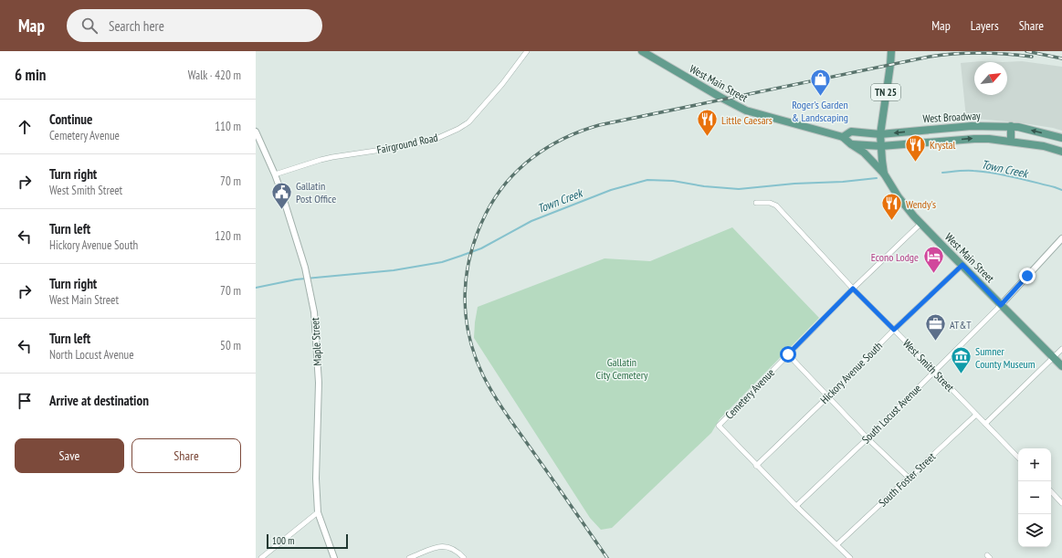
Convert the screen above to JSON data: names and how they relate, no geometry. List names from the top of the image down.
{
  "streets": {
    "main road": ["West Main Street", "TN 25", "West Broadway"],
    "street": [
      "Fairground Road",
      "Maple Street",
      "West Smith Street",
      "Hickory Avenue South",
      "Cemetery Avenue",
      "South Locust Avenue",
      "South Foster Street"
    ]
  },
  "crossings": [
    ["West Main Street", "TN 25"],
    ["West Main Street", "West Broadway"],
    ["West Main Street", "Hickory Avenue South"],
    ["West Main Street", "Cemetery Avenue"],
    ["West Main Street", "South Locust Avenue"],
    ["TN 25", "West Broadway"],
    ["Fairground Road", "Maple Street"],
    ["West Smith Street", "Hickory Avenue South"],
    ["West Smith Street", "Cemetery Avenue"],
    ["West Smith Street", "South Locust Avenue"],
    ["West Smith Street", "South Foster Street"],
    ["Hickory Avenue South", "Cemetery Avenue"]
  ],
  "water": ["Town Creek"],
  "parks": ["Gallatin City Cemetery"],
  "places": {
    "shop": ["Roger's Garden & Landscaping"],
    "restaurant": ["Little Caesars", "Krystal", "Wendy's"],
    "public building": ["Gallatin Post Office"],
    "hotel": ["Econo Lodge"],
    "office": ["AT&T"],
    "museum": ["Sumner County Museum"]
  },
  "scale_bar": "100 m",
  "north": "top right",
  "page": {
    "header": "Map",
    "search": "Search here",
    "nav": ["Map", "Layers", "Share"],
    "heading": ["6 min", "Walk · 420 m"],
    "list": [
      ["Continue", "Cemetery Avenue", "110 m"],
      ["Turn right", "West Smith Street", "70 m"],
      ["Turn left", "Hickory Avenue South", "120 m"],
      ["Turn right", "West Main Street", "70 m"],
      ["Turn left", "North Locust Avenue", "50 m"],
      "Arrive at destination"
    ],
    "buttons": ["Save", "Share"],
    "map_buttons": ["+", "−"],
    "scale": "100 m"
  }
}
